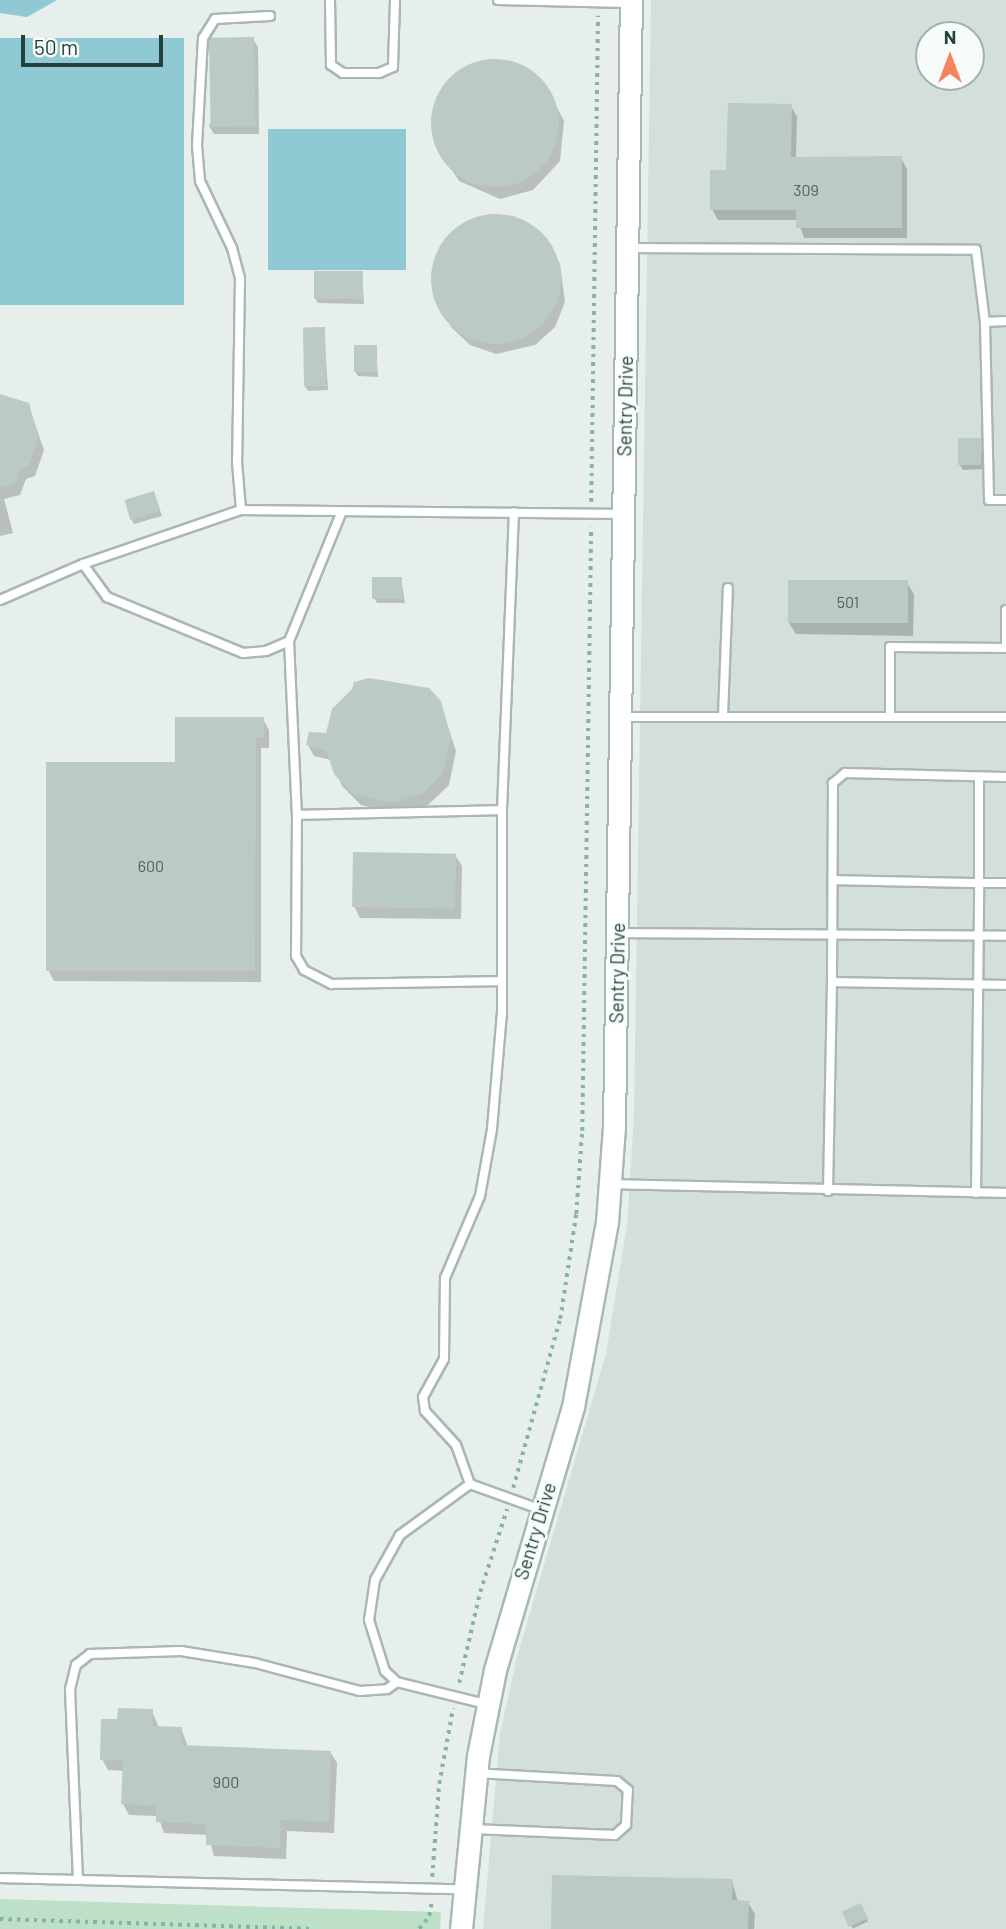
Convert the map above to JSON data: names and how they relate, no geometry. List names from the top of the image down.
{
  "streets": {
    "street": ["Sentry Drive"]
  },
  "house_numbers": [
    "309",
    "501",
    "600",
    "900"
  ],
  "scale_bar": "50 m",
  "north": "top"
}
